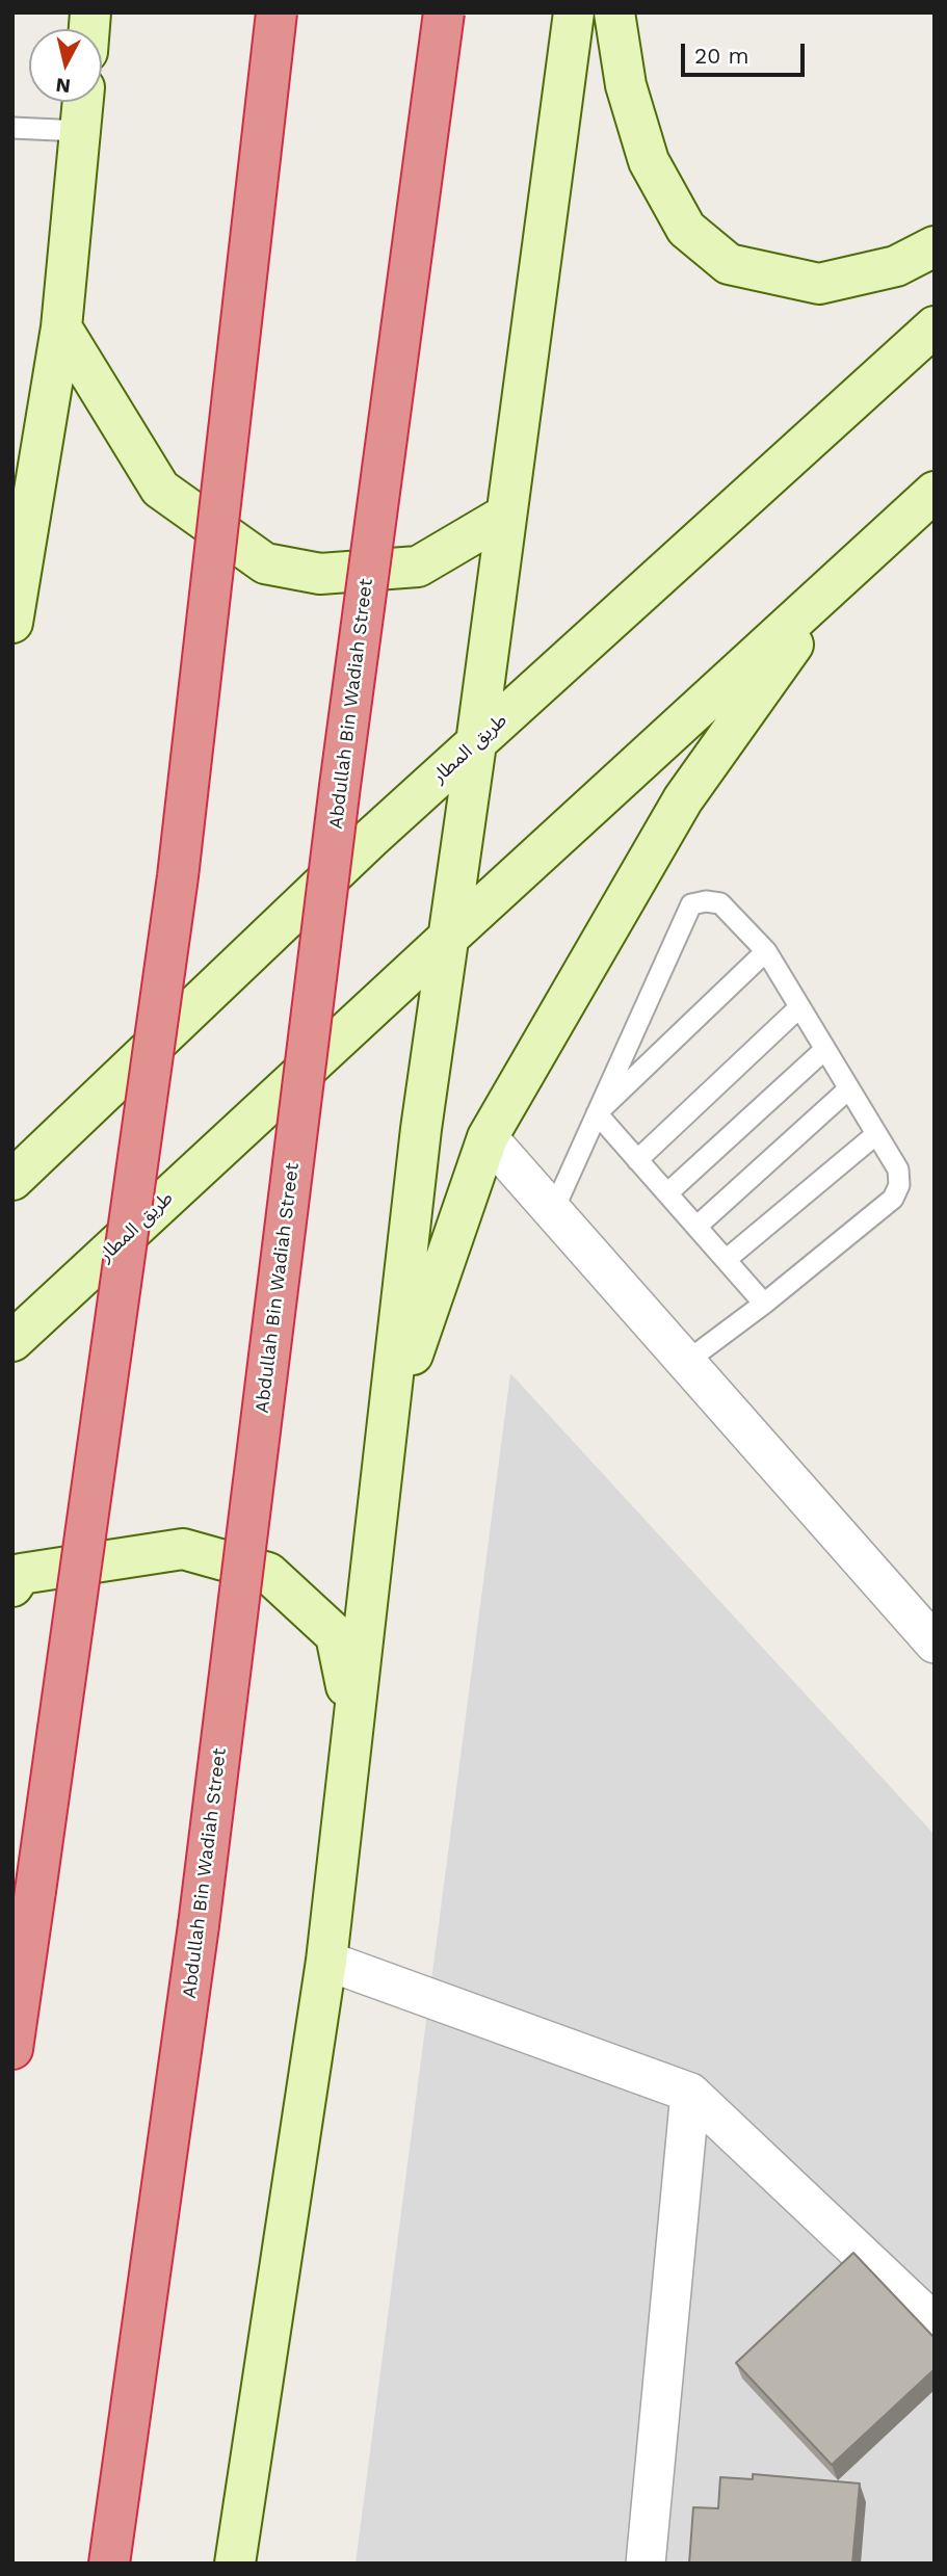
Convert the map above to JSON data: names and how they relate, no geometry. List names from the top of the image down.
{
  "streets": {
    "highway": ["Abdullah Bin Wadiah Street"],
    "main road": ["طريق المطار"]
  },
  "scale_bar": "20 m",
  "north": "bottom"
}
